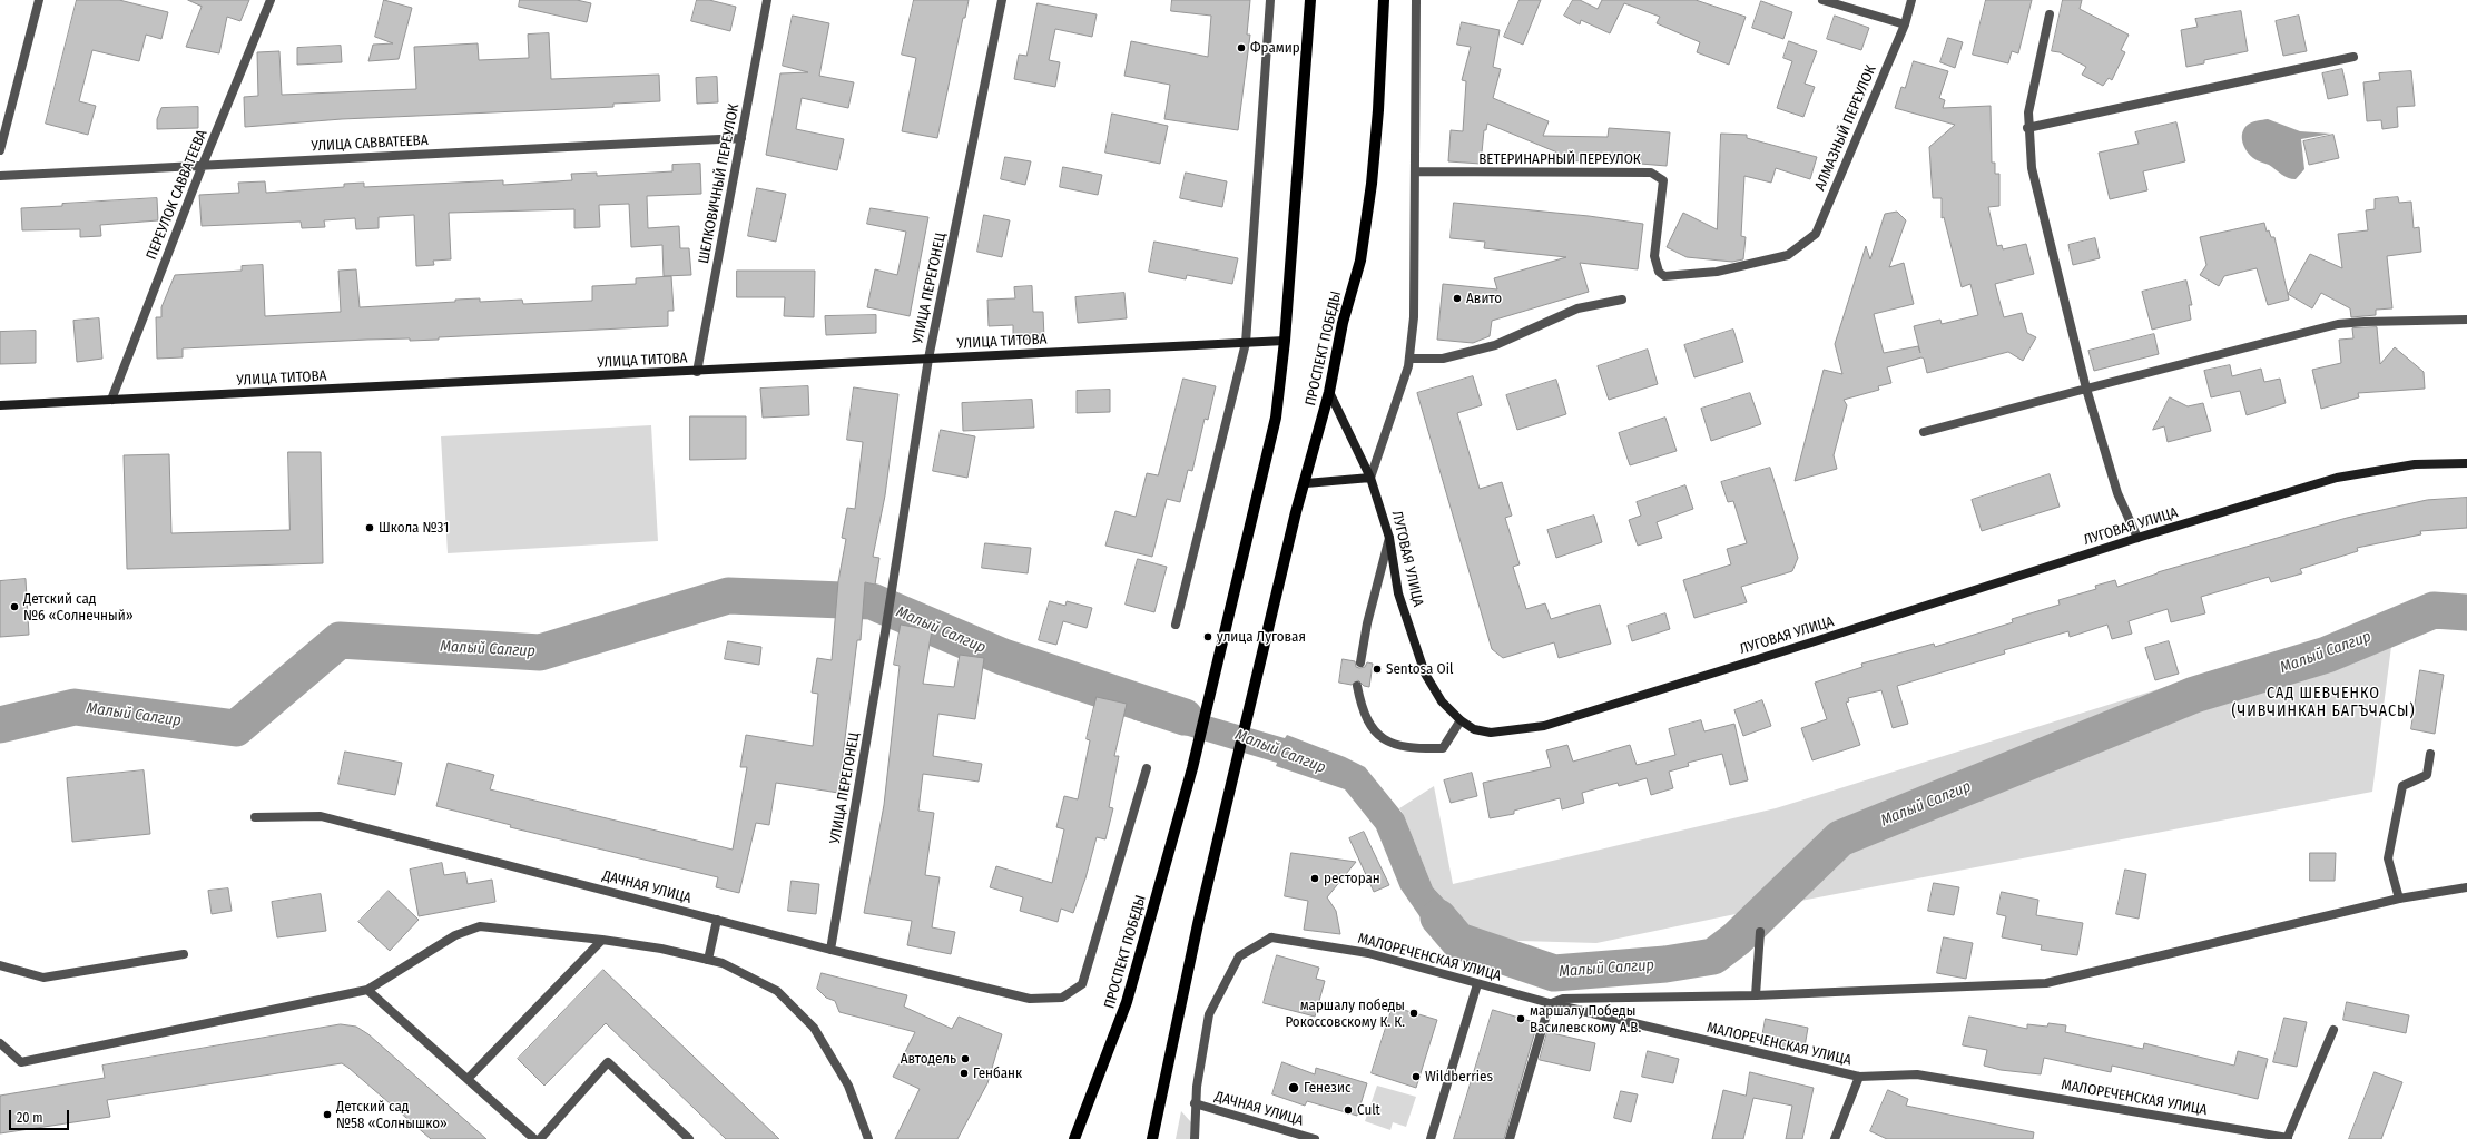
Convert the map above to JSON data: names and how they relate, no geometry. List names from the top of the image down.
{
  "streets": {
    "main road": ["УЛИЦА ТИТОВА", "ПРОСПЕКТ ПОБЕДЫ", "ЛУГОВАЯ УЛИЦА"],
    "street": [
      "АЛМАЗНЫЙ ПЕРЕУЛОК",
      "УЛИЦА САВВАТЕЕВА",
      "ВЕТЕРИНАРНЫЙ ПЕРЕУЛОК",
      "ШЕЛКОВИЧНЫЙ ПЕРЕУЛОК",
      "ПЕРЕУЛОК САВВАТЕЕВА",
      "УЛИЦА ПЕРЕГОНЕЦ",
      "ДАЧНАЯ УЛИЦА",
      "МАЛОРЕЧЕНСКАЯ УЛИЦА"
    ]
  },
  "crossings": [
    ["АЛМАЗНЫЙ ПЕРЕУЛОК", "ВЕТЕРИНАРНЫЙ ПЕРЕУЛОК"],
    ["УЛИЦА САВВАТЕЕВА", "ШЕЛКОВИЧНЫЙ ПЕРЕУЛОК"],
    ["УЛИЦА САВВАТЕЕВА", "ПЕРЕУЛОК САВВАТЕЕВА"],
    ["ШЕЛКОВИЧНЫЙ ПЕРЕУЛОК", "УЛИЦА ТИТОВА"],
    ["ПЕРЕУЛОК САВВАТЕЕВА", "УЛИЦА ТИТОВА"],
    ["УЛИЦА ПЕРЕГОНЕЦ", "УЛИЦА ТИТОВА"],
    ["УЛИЦА ПЕРЕГОНЕЦ", "ДАЧНАЯ УЛИЦА"],
    ["УЛИЦА ТИТОВА", "ПРОСПЕКТ ПОБЕДЫ"],
    ["ПРОСПЕКТ ПОБЕДЫ", "ЛУГОВАЯ УЛИЦА"],
    ["ДАЧНАЯ УЛИЦА", "МАЛОРЕЧЕНСКАЯ УЛИЦА"]
  ],
  "districts": ["САД ШЕВЧЕНКО (ЧИВЧИНКАН БАГЪЧАСЫ)"],
  "water": ["Малый Салгир"],
  "places": [
    "Фрамир",
    "Авито",
    "Школа №31",
    "Детский сад №6 «Солнечный»",
    "улица Луговая",
    "Sentosa Oil",
    "ресторан",
    "маршалу победы Рокоссовскому К. К.",
    "маршалу Победы Василевскому А.В.",
    "Автодель",
    "Генбанк",
    "Wildberries",
    "Генезис",
    "Cult",
    "Детский сад №58 «Солнышко»"
  ],
  "scale_bar": "20 m"
}
